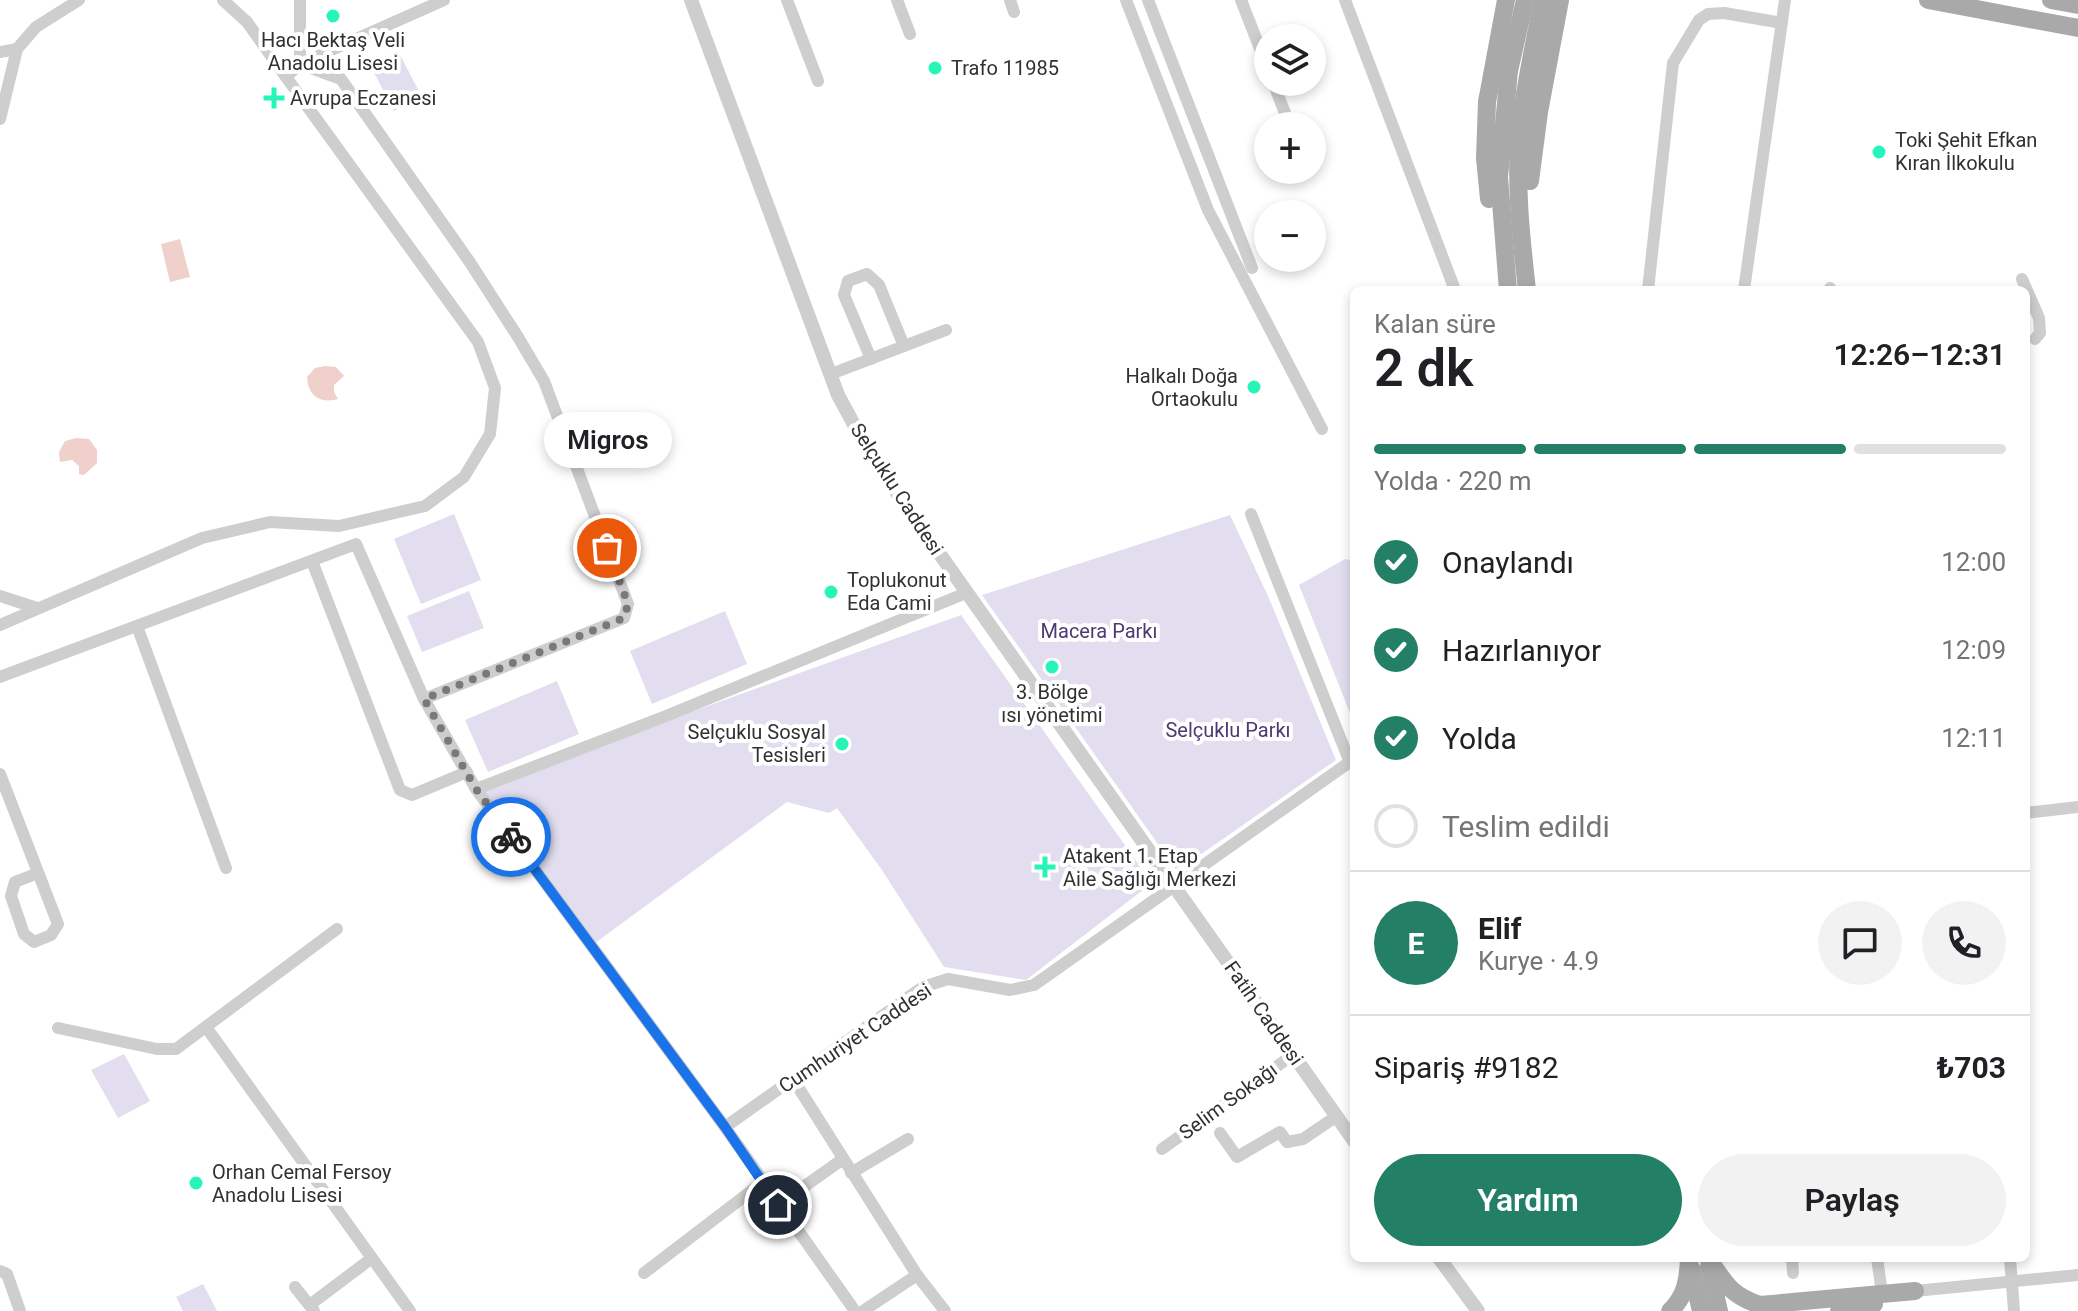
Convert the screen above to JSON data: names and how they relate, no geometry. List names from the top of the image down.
{
  "streets": {
    "street": [
      "Selçuklu Caddesi",
      "Fatih Caddesi",
      "Cumhuriyet Caddesi",
      "Selim Sokağı"
    ]
  },
  "crossings": [
    ["Selçuklu Caddesi", "Fatih Caddesi"],
    ["Selçuklu Caddesi", "Cumhuriyet Caddesi"],
    ["Fatih Caddesi", "Cumhuriyet Caddesi"],
    ["Fatih Caddesi", "Selim Sokağı"]
  ],
  "parks": ["Macera Parkı", "Selçuklu Parkı"],
  "places": {
    "other": [
      "Hacı Bektaş Veli Anadolu Lisesi",
      "Trafo 11985",
      "Toki Şehit Efkan Kıran İlkokulu",
      "Halkalı Doğa Ortaokulu",
      "Migros",
      "Toplukonut Eda Cami",
      "3. Bölge ısı yönetimi",
      "Selçuklu Sosyal Tesisleri",
      "Orhan Cemal Fersoy Anadolu Lisesi"
    ],
    "health": ["Avrupa Eczanesi", "Atakent 1. Etap Aile Sağlığı Merkezi"]
  },
  "page": {
    "map_buttons": ["+", "−"],
    "heading": ["2 dk", "Kalan süre", "12:26–12:31"],
    "panel": [
      "Elif",
      "Kurye · 4.9",
      "Sipariş #9182",
      "₺703"
    ],
    "bubble": "Migros",
    "bar": "Yolda · 220 m",
    "list": [
      ["Onaylandı", "12:00"],
      ["Hazırlanıyor", "12:09"],
      ["Yolda", "12:11"],
      "Teslim edildi"
    ],
    "round": "E",
    "buttons": ["Yardım", "Paylaş"]
  }
}
